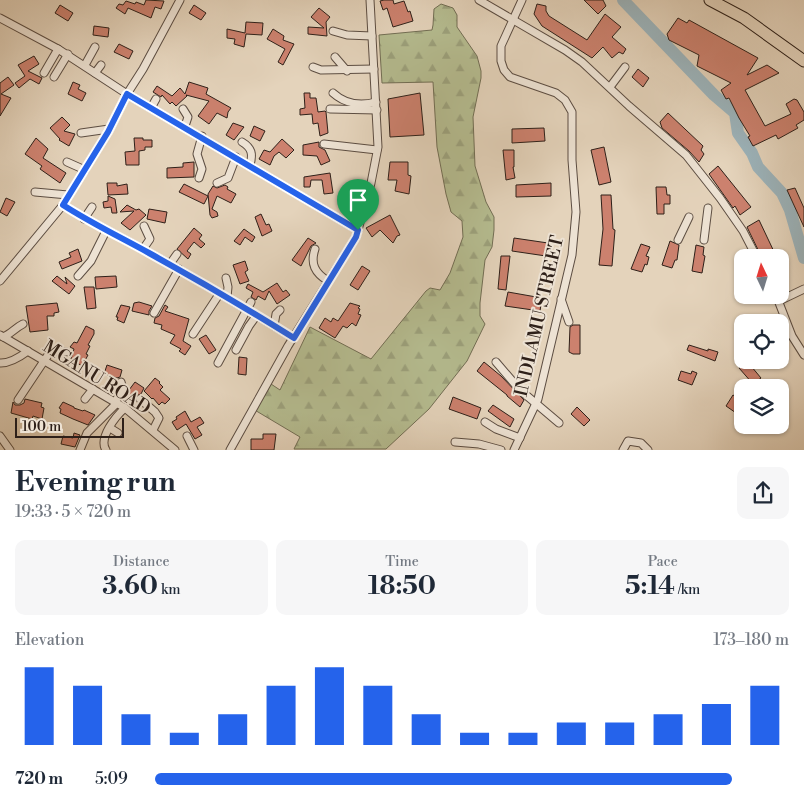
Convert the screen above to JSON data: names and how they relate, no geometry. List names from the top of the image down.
{
  "streets": {
    "street": ["INDLAMU STREET", "MGANU ROAD"]
  },
  "scale_bar": "100 m",
  "north": "top",
  "page": {
    "scale": "100 m",
    "heading": ["Evening run", "19:33 · 5 × 720 m"],
    "stats": [
      ["Distance", "3.60 km"],
      ["Time", "18:50"],
      ["Pace", "5:14 /km"]
    ],
    "chart": ["Elevation", "173–180 m"],
    "list": [
      {
        "name": "720 m",
        "note": "5:09"
      }
    ]
  }
}
